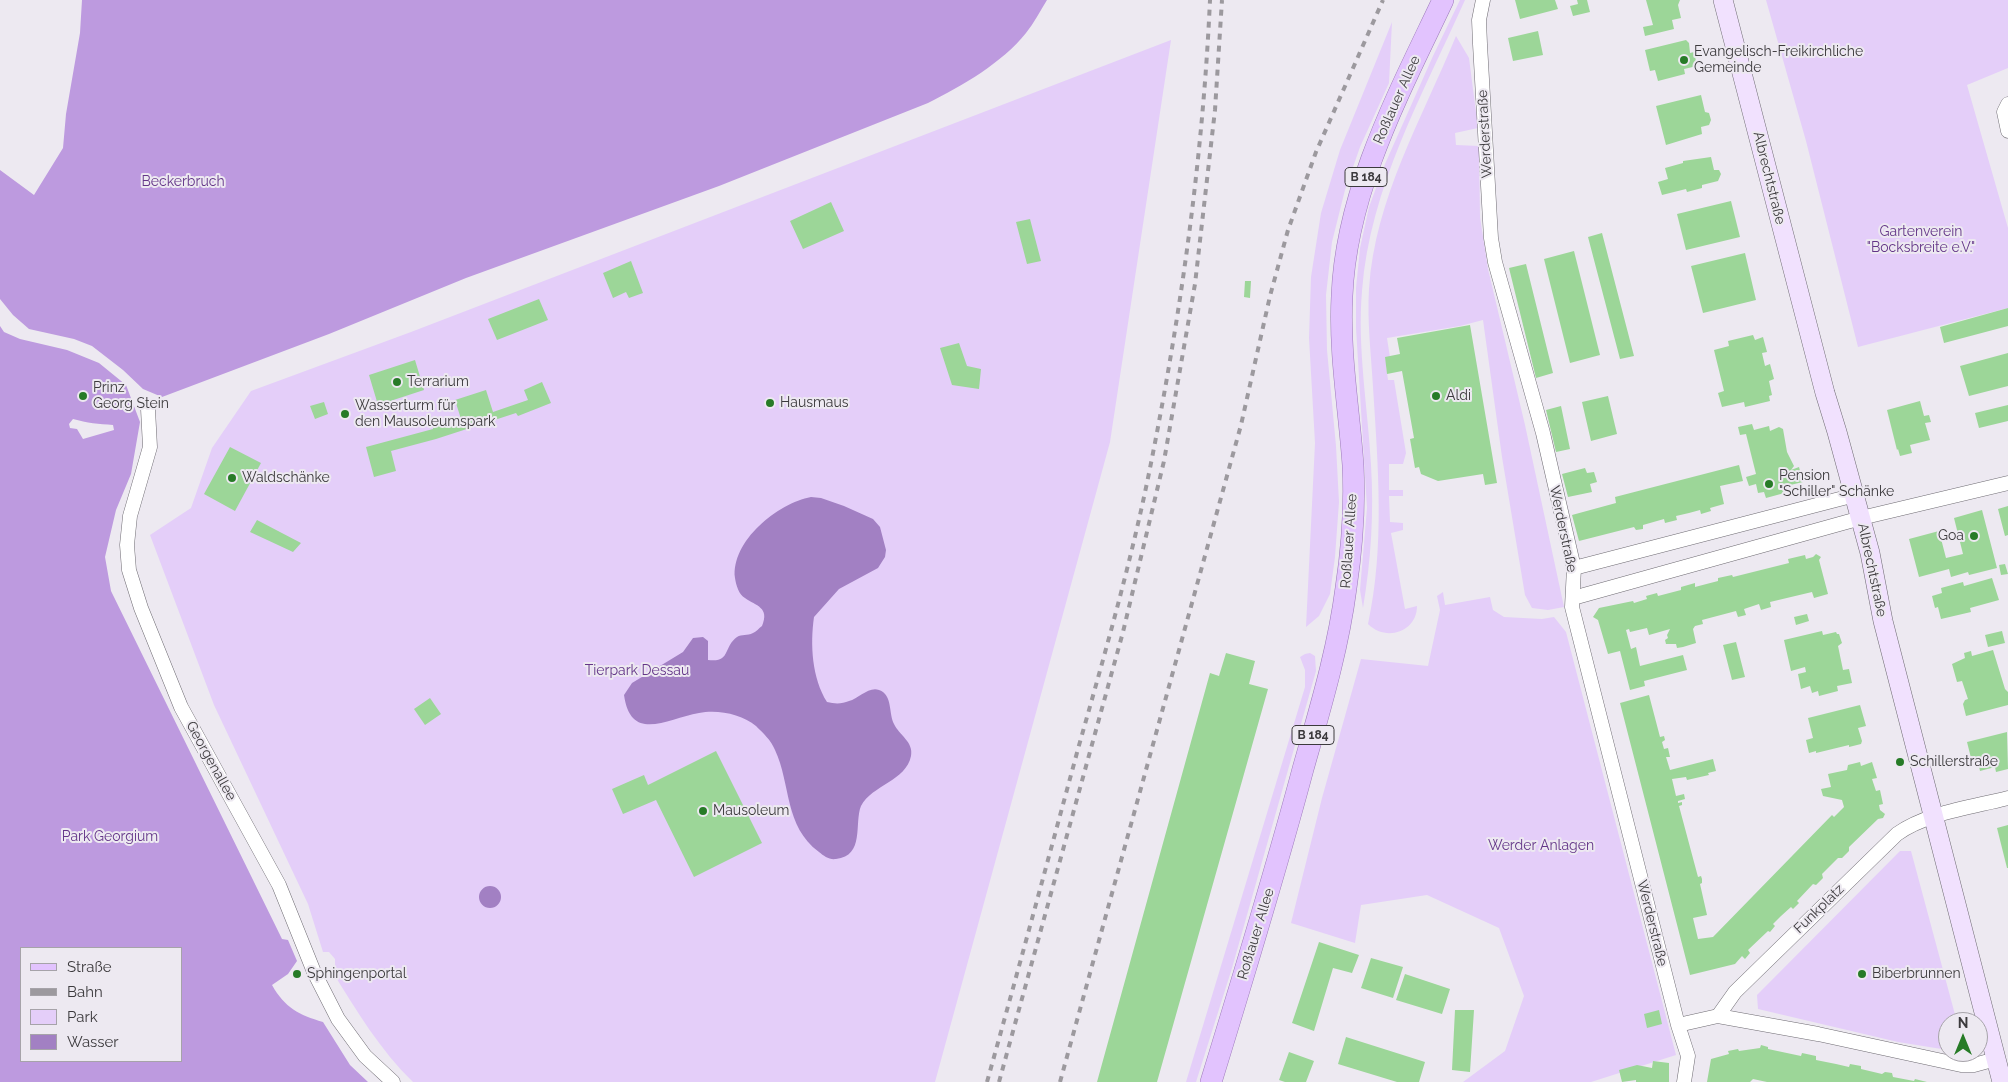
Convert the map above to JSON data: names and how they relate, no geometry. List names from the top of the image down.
{
  "streets": {
    "main road": ["Roßlauer Allee", "B 184", "Albrechtstraße"],
    "street": ["Werderstraße", "Georgenallee", "Funkplatz"]
  },
  "crossings": [
    ["Albrechtstraße", "Funkplatz"]
  ],
  "parks": [
    "Beckerbruch",
    "Gartenverein \"Bocksbreite e.V.\"",
    "Tierpark Dessau",
    "Park Georgium",
    "Werder Anlagen"
  ],
  "places": [
    "Evangelisch-Freikirchliche Gemeinde",
    "Terrarium",
    "Prinz Georg Stein",
    "Aldi",
    "Hausmaus",
    "Wasserturm für den Mausoleumspark",
    "Waldschänke",
    "Pension \"Schiller\" Schänke",
    "Goa",
    "Schillerstraße",
    "Mausoleum",
    "Sphingenportal",
    "Biberbrunnen"
  ],
  "legend": [
    "Straße",
    "Bahn",
    "Park",
    "Wasser"
  ],
  "north": "top"
}
